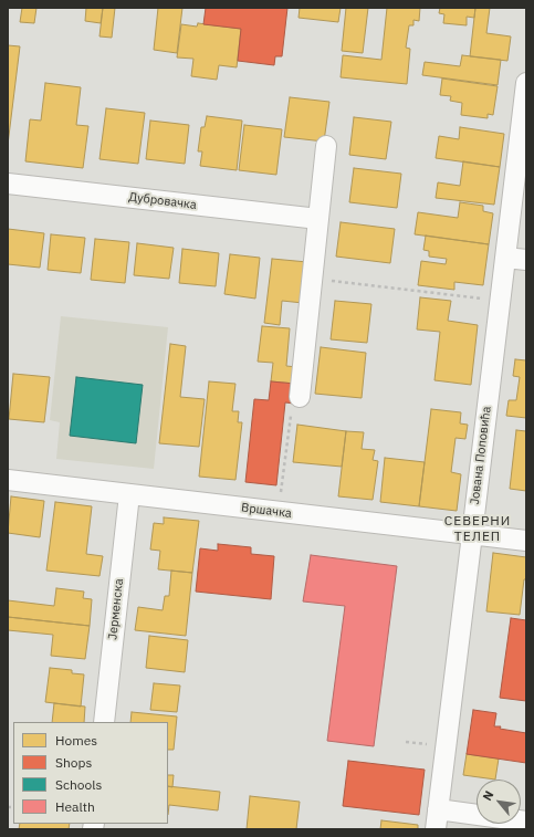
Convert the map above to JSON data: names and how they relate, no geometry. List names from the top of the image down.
{
  "streets": {
    "street": [
      "Дубровачка",
      "Јована Поповића",
      "Вршачка",
      "Јерменска"
    ]
  },
  "crossings": [
    ["Јована Поповића", "Вршачка"],
    ["Вршачка", "Јерменска"]
  ],
  "districts": ["СЕВЕРНИ ТЕЛЕП"],
  "legend": [
    "Homes",
    "Shops",
    "Schools",
    "Health"
  ],
  "north": "top left"
}
